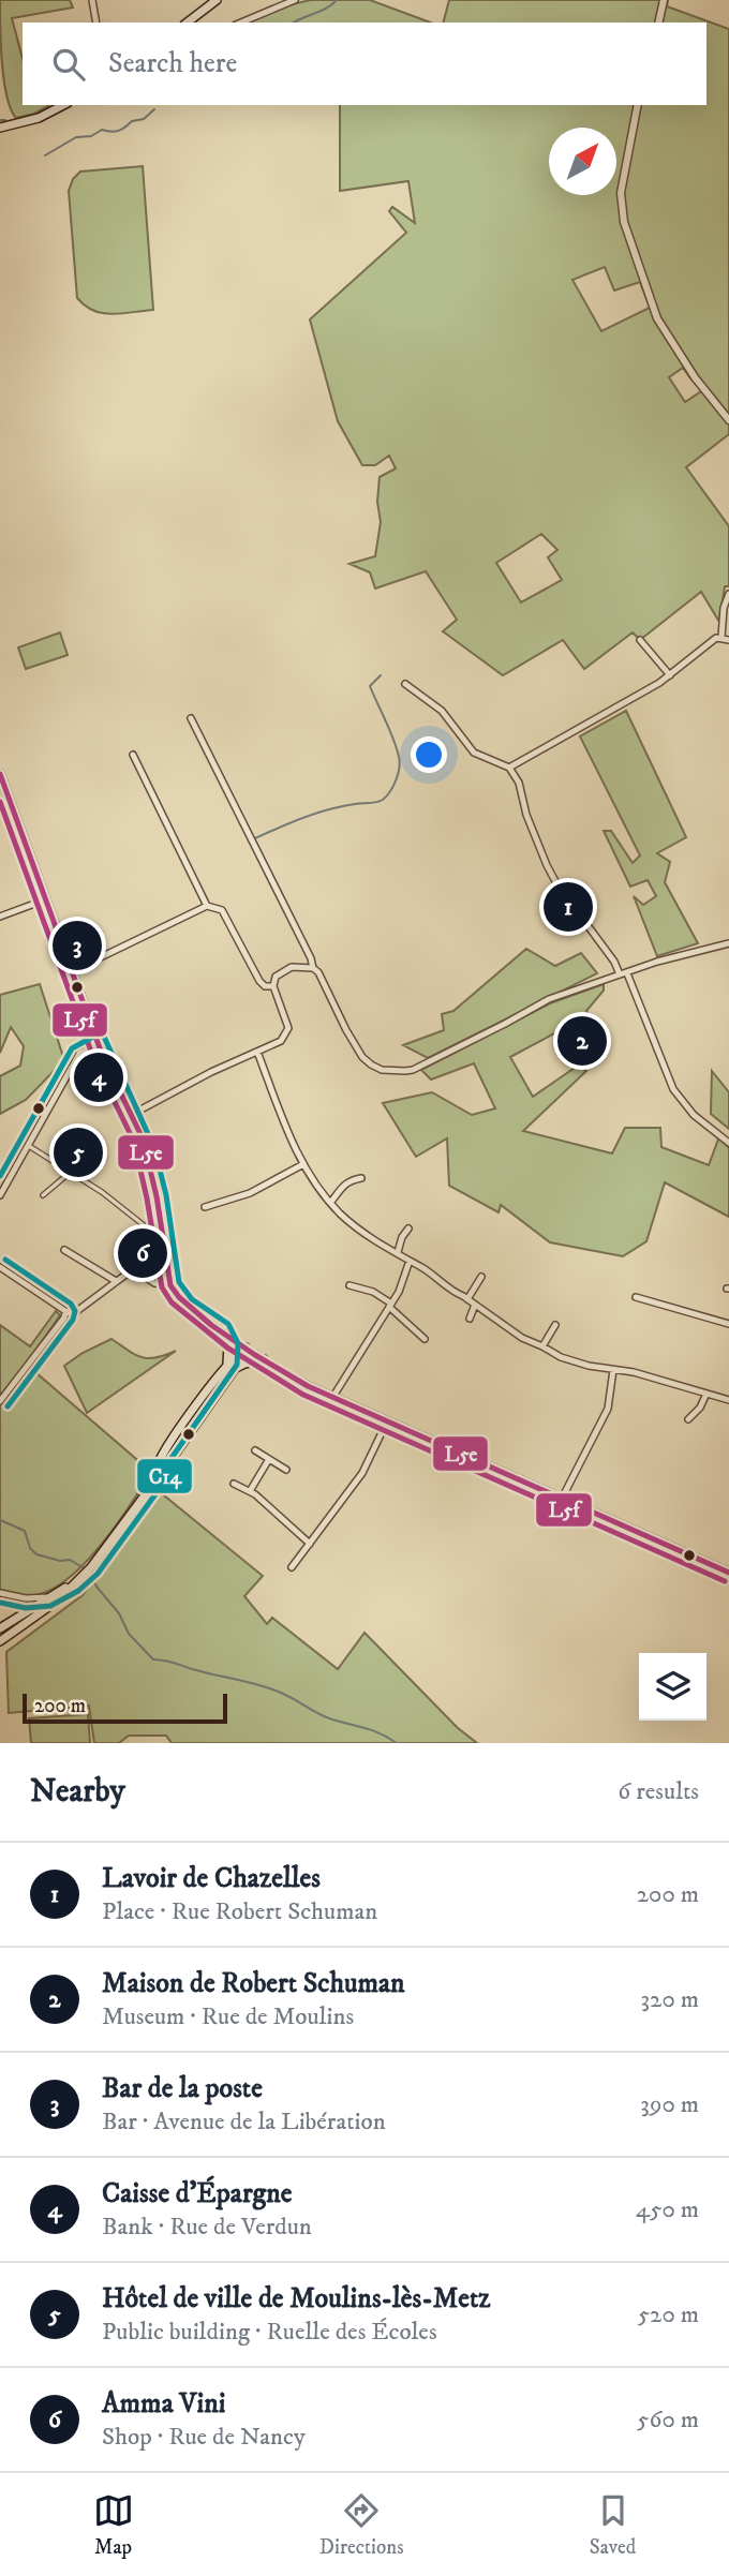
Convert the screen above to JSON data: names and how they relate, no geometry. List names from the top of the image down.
{
  "lines": ["transit line L5e", "transit line L5f", "transit line C14"],
  "scale_bar": "200 m",
  "north": "top right",
  "page": {
    "search": "Search here",
    "pins": [
      "1",
      "3",
      "2",
      "4",
      "5",
      "6"
    ],
    "scale": "200 m",
    "heading": ["Nearby", "6 results"],
    "list": [
      {
        "mark": "1",
        "name": "Lavoir de Chazelles",
        "note": "Place · Rue Robert Schuman",
        "value": "200 m"
      },
      {
        "mark": "2",
        "name": "Maison de Robert Schuman",
        "note": "Museum · Rue de Moulins",
        "value": "320 m"
      },
      {
        "mark": "3",
        "name": "Bar de la poste",
        "note": "Bar · Avenue de la Libération",
        "value": "390 m"
      },
      {
        "mark": "4",
        "name": "Caisse d'Épargne",
        "note": "Bank · Rue de Verdun",
        "value": "450 m"
      },
      {
        "mark": "5",
        "name": "Hôtel de ville de Moulins-lès-Metz",
        "note": "Public building · Ruelle des Écoles",
        "value": "520 m"
      },
      {
        "mark": "6",
        "name": "Amma Vini",
        "note": "Shop · Rue de Nancy",
        "value": "560 m"
      }
    ],
    "nav": ["Map", "Directions", "Saved"]
  }
}
